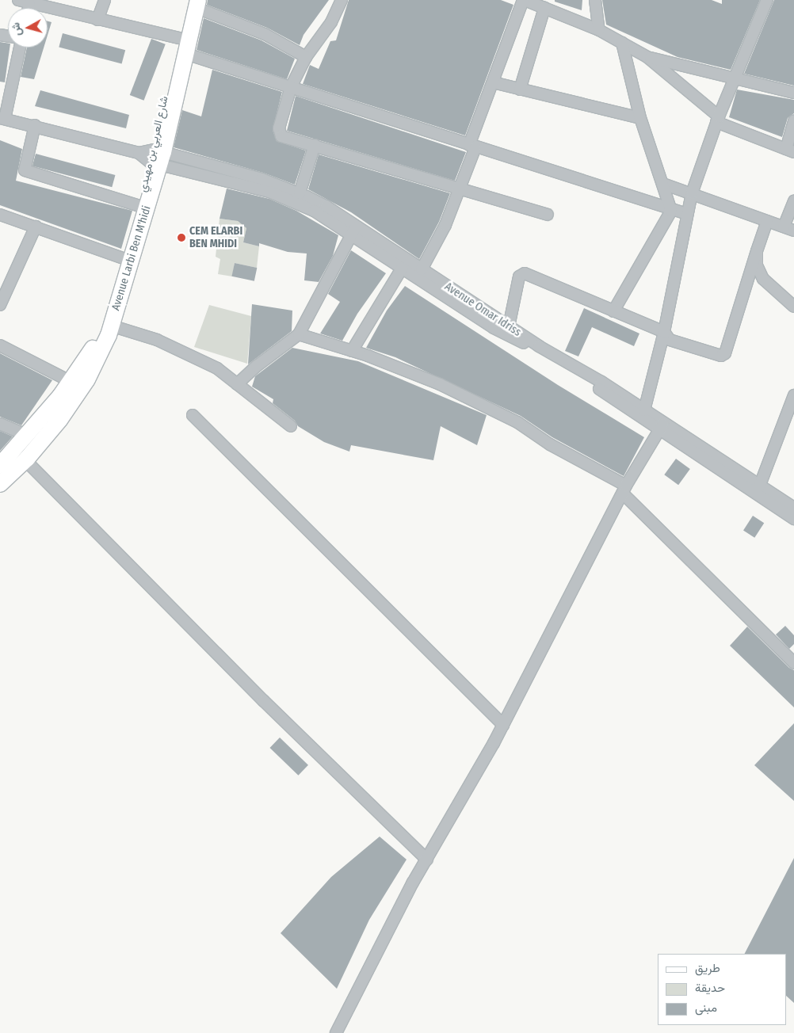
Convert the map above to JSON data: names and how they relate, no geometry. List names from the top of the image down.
{
  "streets": {
    "main road": ["شارع العربي بن مهيدي", "Avenue Larbi Ben M'hidi"],
    "street": ["Avenue Omar Idriss"]
  },
  "crossings": [
    ["شارع العربي بن مهيدي", "Avenue Larbi Ben M'hidi"],
    ["شارع العربي بن مهيدي", "Avenue Omar Idriss"],
    ["Avenue Larbi Ben M'hidi", "Avenue Omar Idriss"]
  ],
  "places": ["CEM ELARBI BEN MHIDI"],
  "legend": ["طريق", "حديقة", "مبنى"],
  "north": "left"
}
